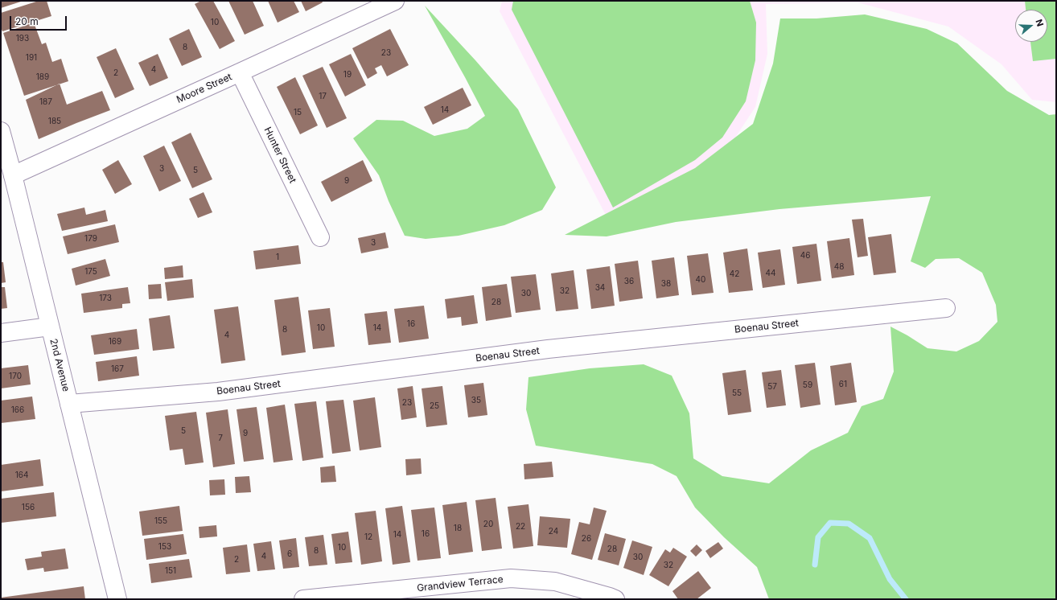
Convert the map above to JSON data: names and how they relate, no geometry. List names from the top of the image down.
{
  "streets": {
    "street": [
      "Moore Street",
      "Hunter Street",
      "Boenau Street",
      "2nd Avenue",
      "Grandview Terrace"
    ]
  },
  "crossings": [
    ["Moore Street", "Hunter Street"],
    ["Moore Street", "2nd Avenue"],
    ["Boenau Street", "2nd Avenue"]
  ],
  "house_numbers": [
    "10",
    "193",
    "8",
    "23",
    "191",
    "4",
    "2",
    "19",
    "189",
    "17",
    "187",
    "14",
    "15",
    "185",
    "3",
    "5",
    "9",
    "179",
    "3",
    "46",
    "1",
    "48",
    "175",
    "44",
    "42",
    "40",
    "36",
    "38",
    "34",
    "32",
    "30",
    "173",
    "28",
    "16",
    "10",
    "14",
    "8",
    "4",
    "169",
    "167",
    "170",
    "61",
    "59",
    "57",
    "55",
    "35",
    "23",
    "25",
    "166",
    "5",
    "9",
    "7",
    "164",
    "156",
    "155",
    "20",
    "22",
    "18",
    "24",
    "16",
    "14",
    "12",
    "26",
    "153",
    "10",
    "28",
    "8",
    "6",
    "4",
    "30",
    "2",
    "32",
    "151"
  ],
  "scale_bar": "20 m",
  "north": "right"
}
